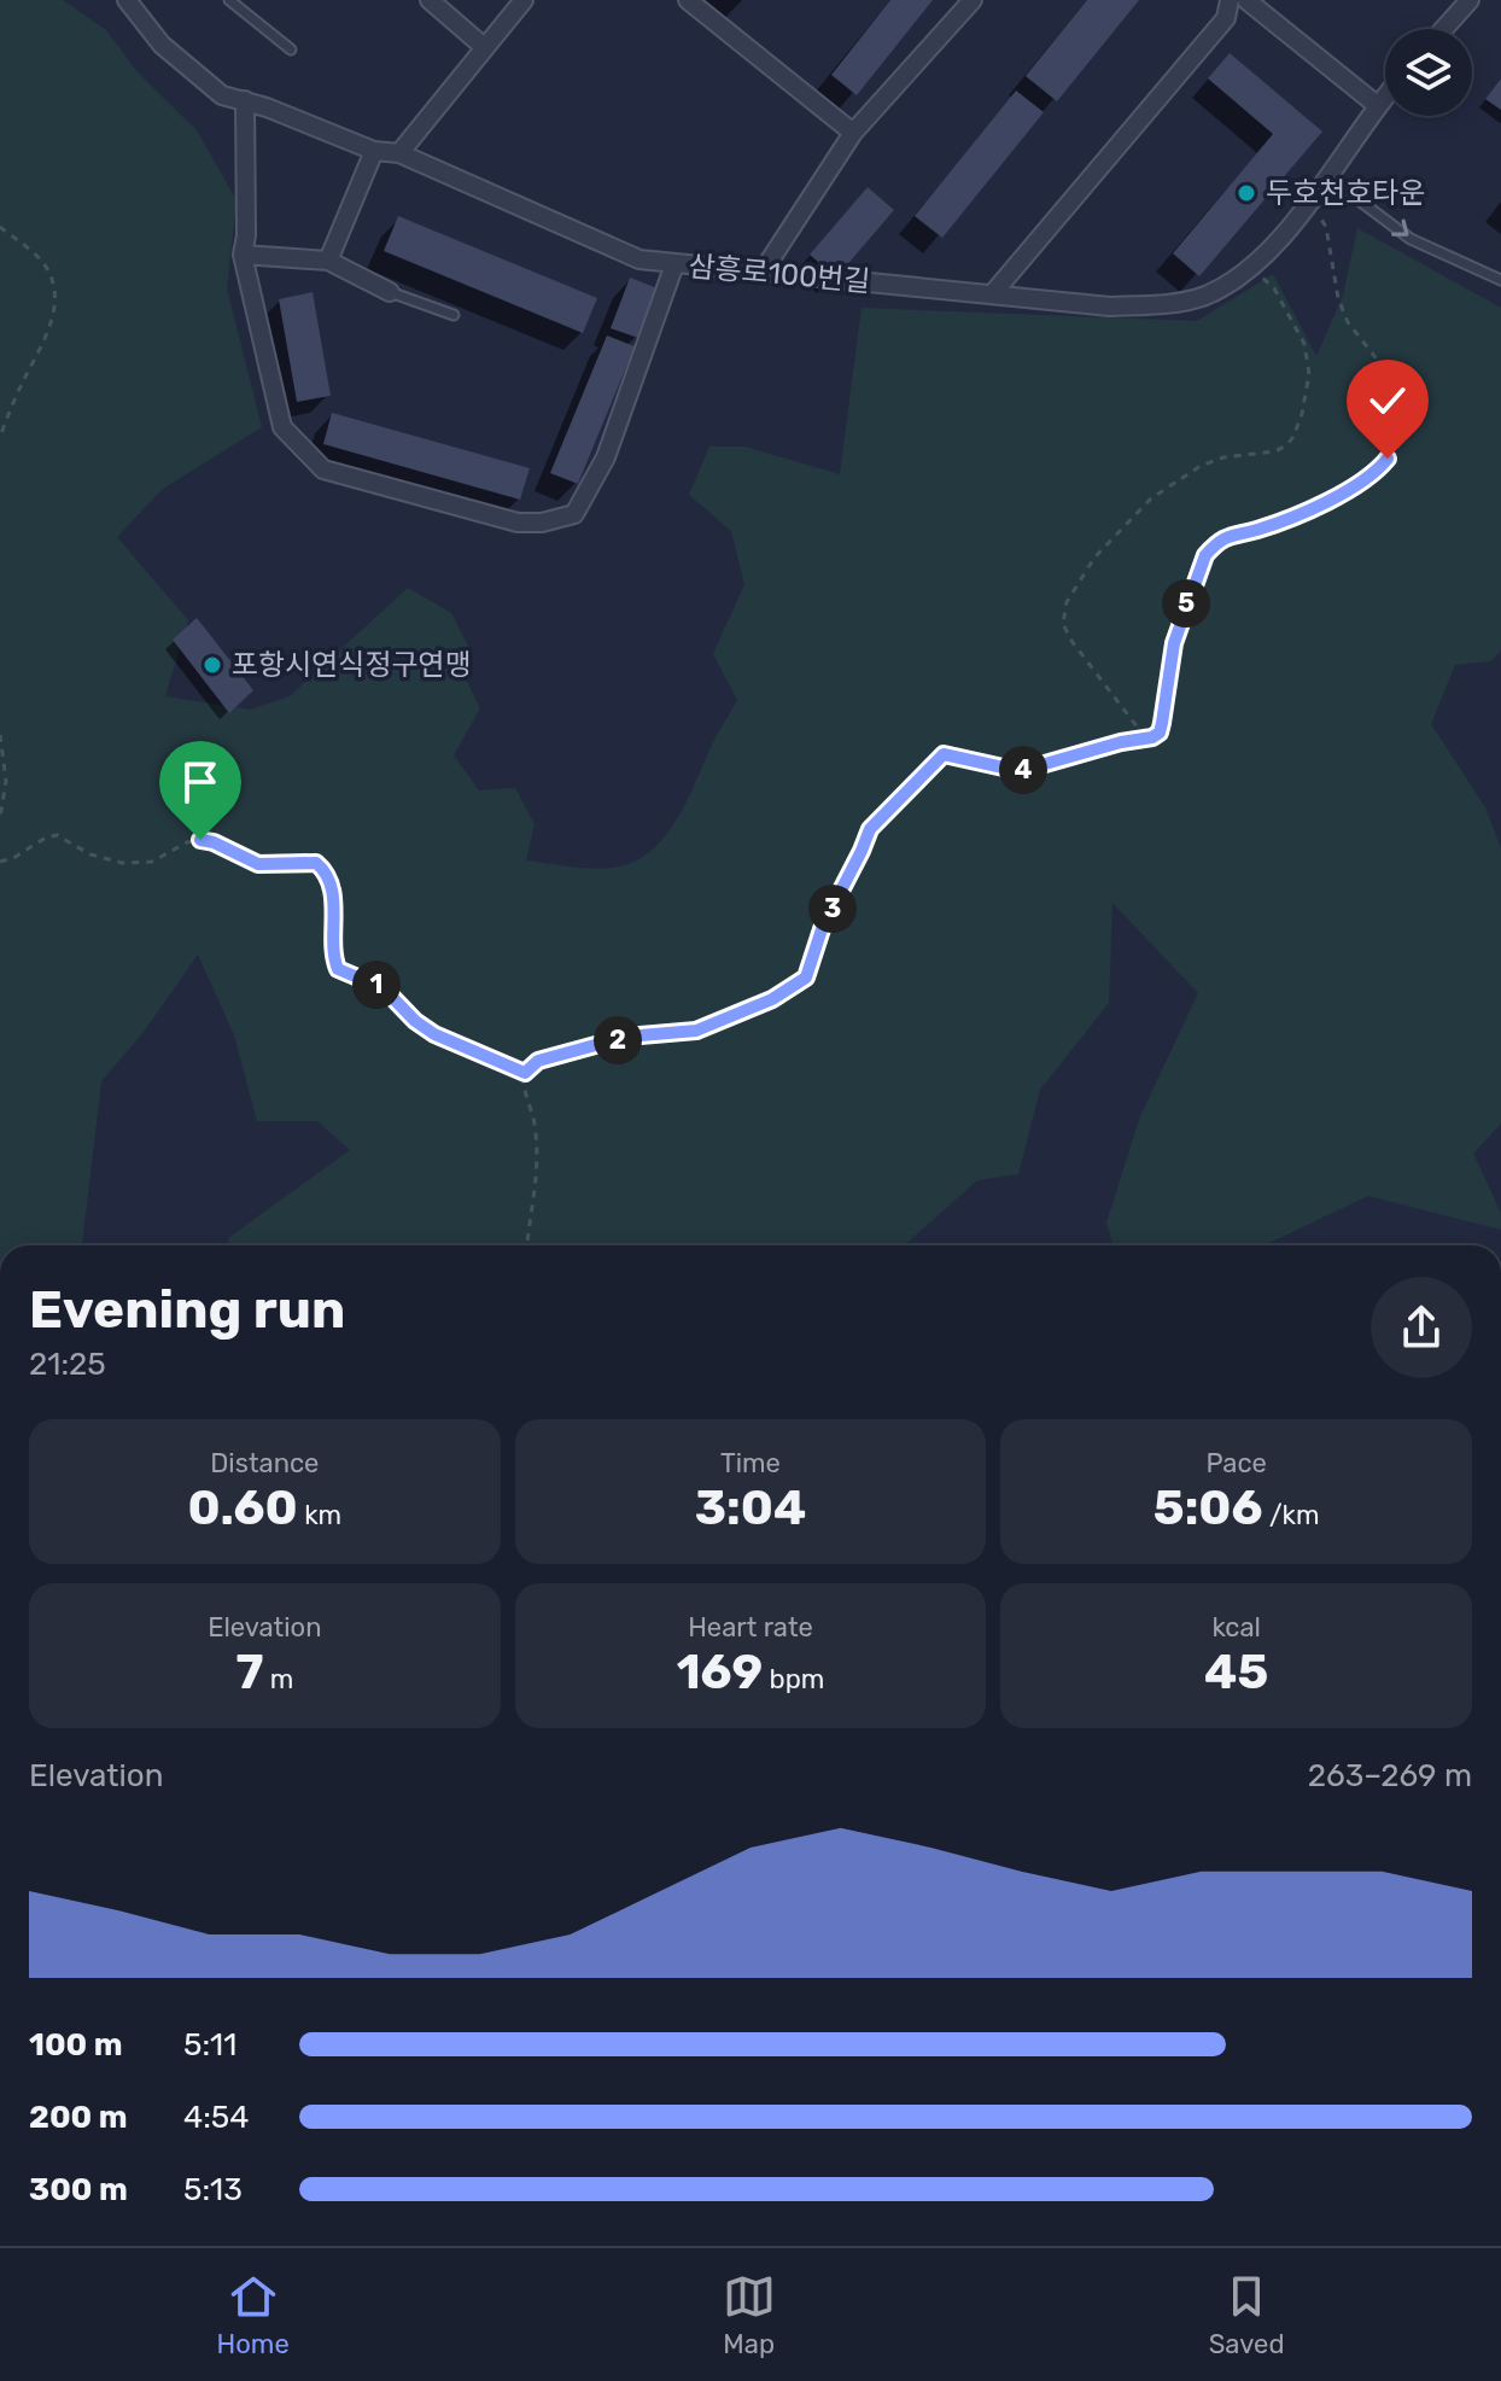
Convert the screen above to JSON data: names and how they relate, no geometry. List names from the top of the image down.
{
  "streets": {
    "street": ["삼흥로100번길"]
  },
  "places": ["두호천호타운", "포항시연식정구연맹"],
  "page": {
    "pins": [
      "5",
      "4",
      "3",
      "1",
      "2"
    ],
    "heading": ["Evening run", "21:25"],
    "stats": [
      ["Distance", "0.60 km"],
      ["Time", "3:04"],
      ["Pace", "5:06 /km"],
      ["Elevation", "7 m"],
      ["Heart rate", "169 bpm"],
      ["kcal", "45"]
    ],
    "chart": ["Elevation", "263–269 m"],
    "list": [
      {
        "name": "100 m",
        "note": "5:11"
      },
      {
        "name": "200 m",
        "note": "4:54"
      },
      {
        "name": "300 m",
        "note": "5:13"
      }
    ],
    "tabs": ["Home", "Map", "Saved"]
  }
}
